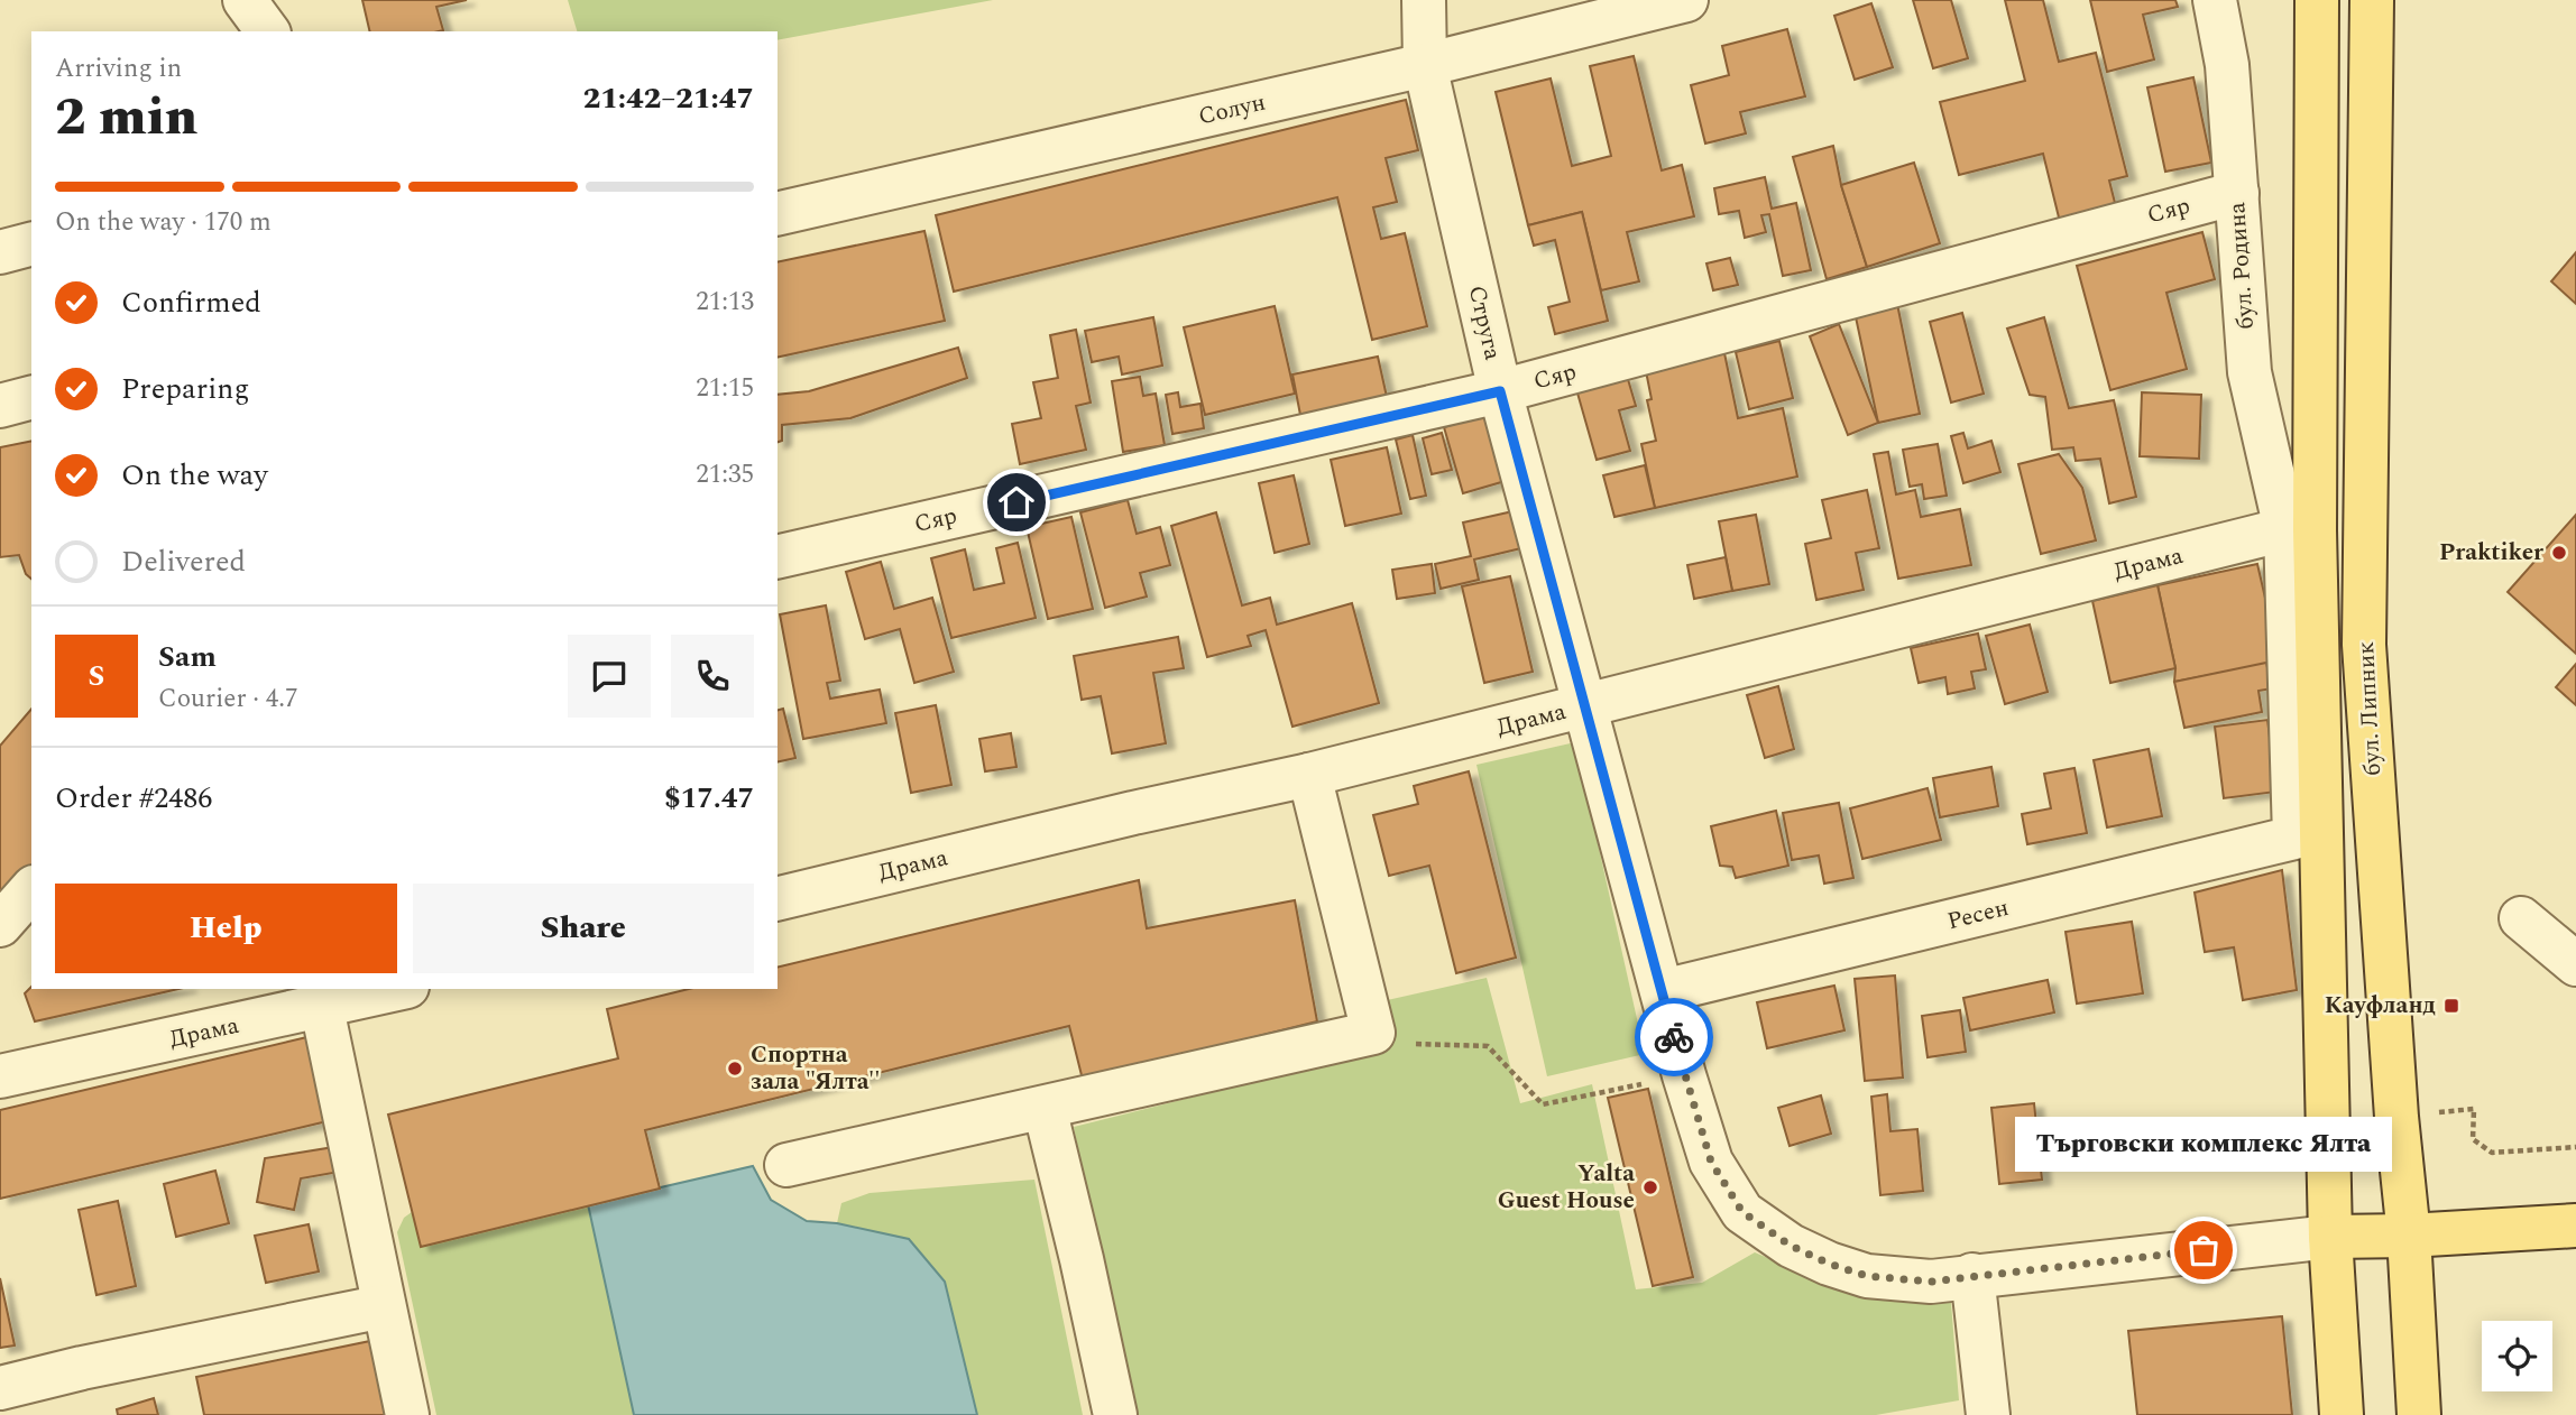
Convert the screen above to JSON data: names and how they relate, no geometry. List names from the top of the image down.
{
  "streets": {
    "main road": ["бул. Липник"],
    "street": [
      "Солун",
      "Сяр",
      "бул. Родина",
      "Струга",
      "Драма",
      "Ресен"
    ]
  },
  "crossings": [
    ["Солун", "Струга"],
    ["Сяр", "бул. Родина"],
    ["Сяр", "Струга"],
    ["бул. Родина", "Драма"],
    ["бул. Родина", "Ресен"],
    ["Струга", "Драма"],
    ["Струга", "бул. Липник"],
    ["Струга", "Ресен"]
  ],
  "places": {
    "other": [
      "Praktiker",
      "Спортна зала \"Ялта''",
      "Yalta Guest House",
      "Търговски комплекс Ялта"
    ],
    "transit": ["Кауфланд"]
  },
  "page": {
    "heading": ["2 min", "Arriving in", "21:42–21:47"],
    "panel": [
      "Sam",
      "Courier · 4.7",
      "Order #2486",
      "$17.47"
    ],
    "bar": "On the way · 170 m",
    "list": [
      ["Confirmed", "21:13"],
      ["Preparing", "21:15"],
      ["On the way", "21:35"],
      "Delivered"
    ],
    "round": "S",
    "buttons": ["Help", "Share"],
    "bubble": "Търговски комплекс Ялта"
  }
}
